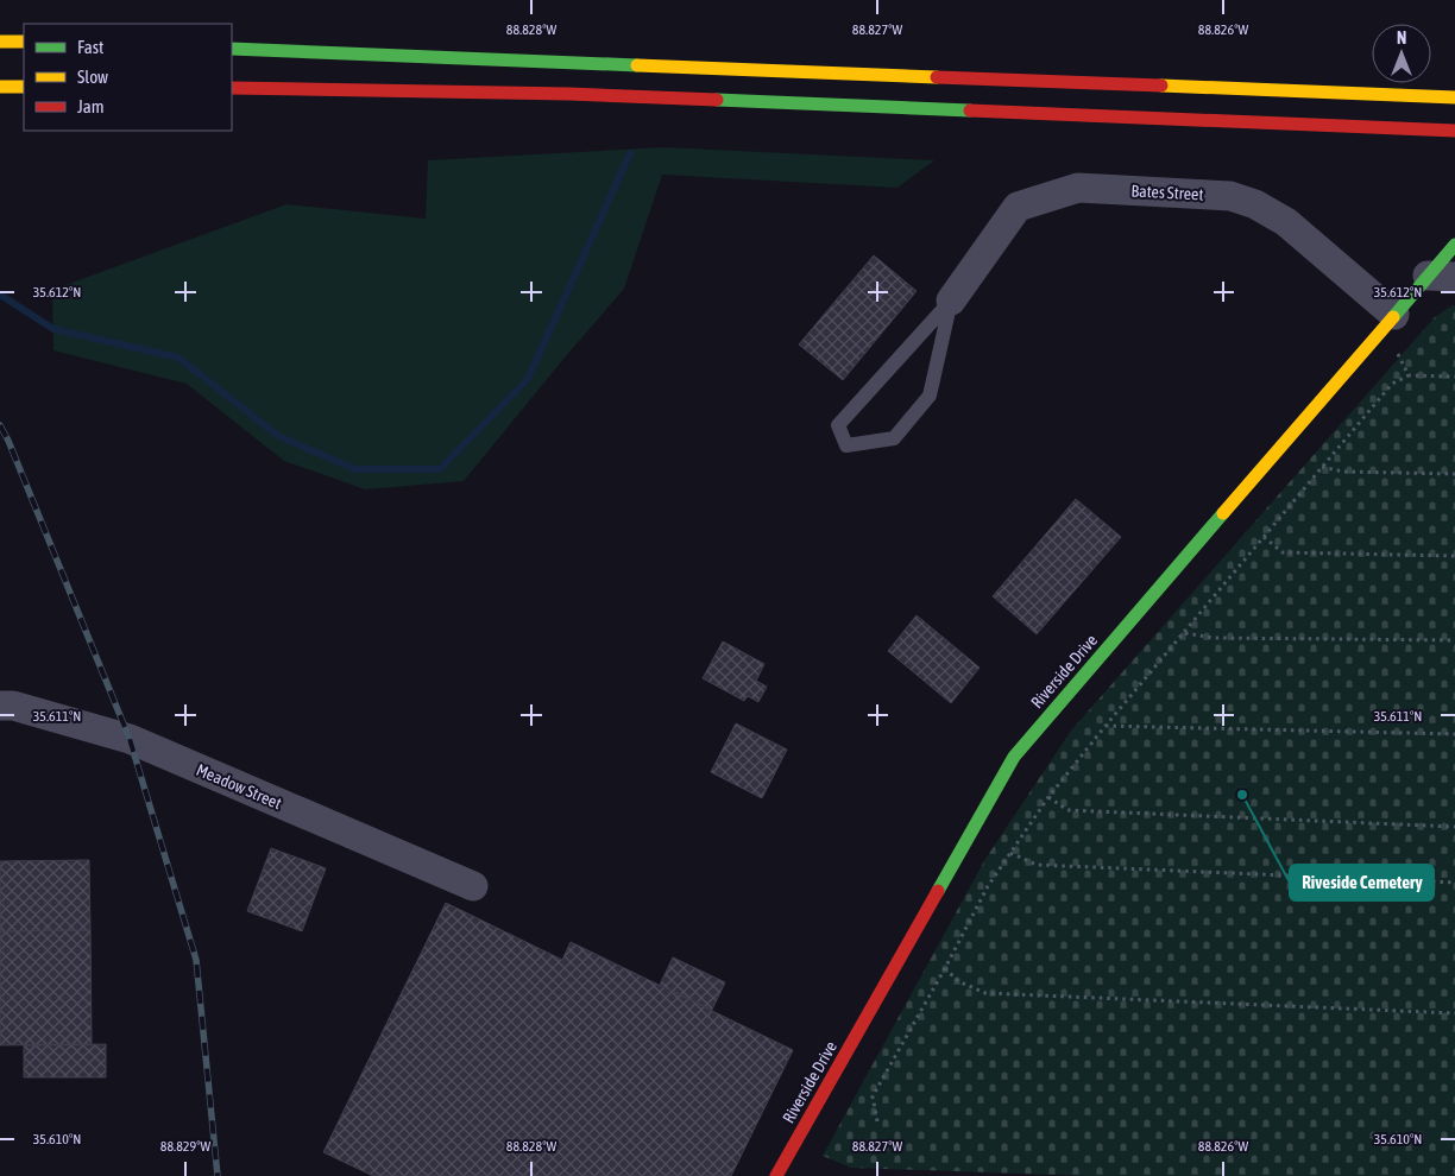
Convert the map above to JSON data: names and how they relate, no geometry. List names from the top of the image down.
{
  "streets": {
    "main road": ["Riverside Drive"],
    "street": ["Bates Street", "Meadow Street"]
  },
  "crossings": [
    ["Bates Street", "Riverside Drive"]
  ],
  "places": ["Riveside Cemetery"],
  "legend": ["Fast", "Slow", "Jam"],
  "north": "top",
  "coordinates": [
    "88.828°W",
    "88.827°W",
    "88.826°W",
    "35.612°N",
    "35.611°N",
    "35.610°N",
    "88.829°W"
  ]
}
